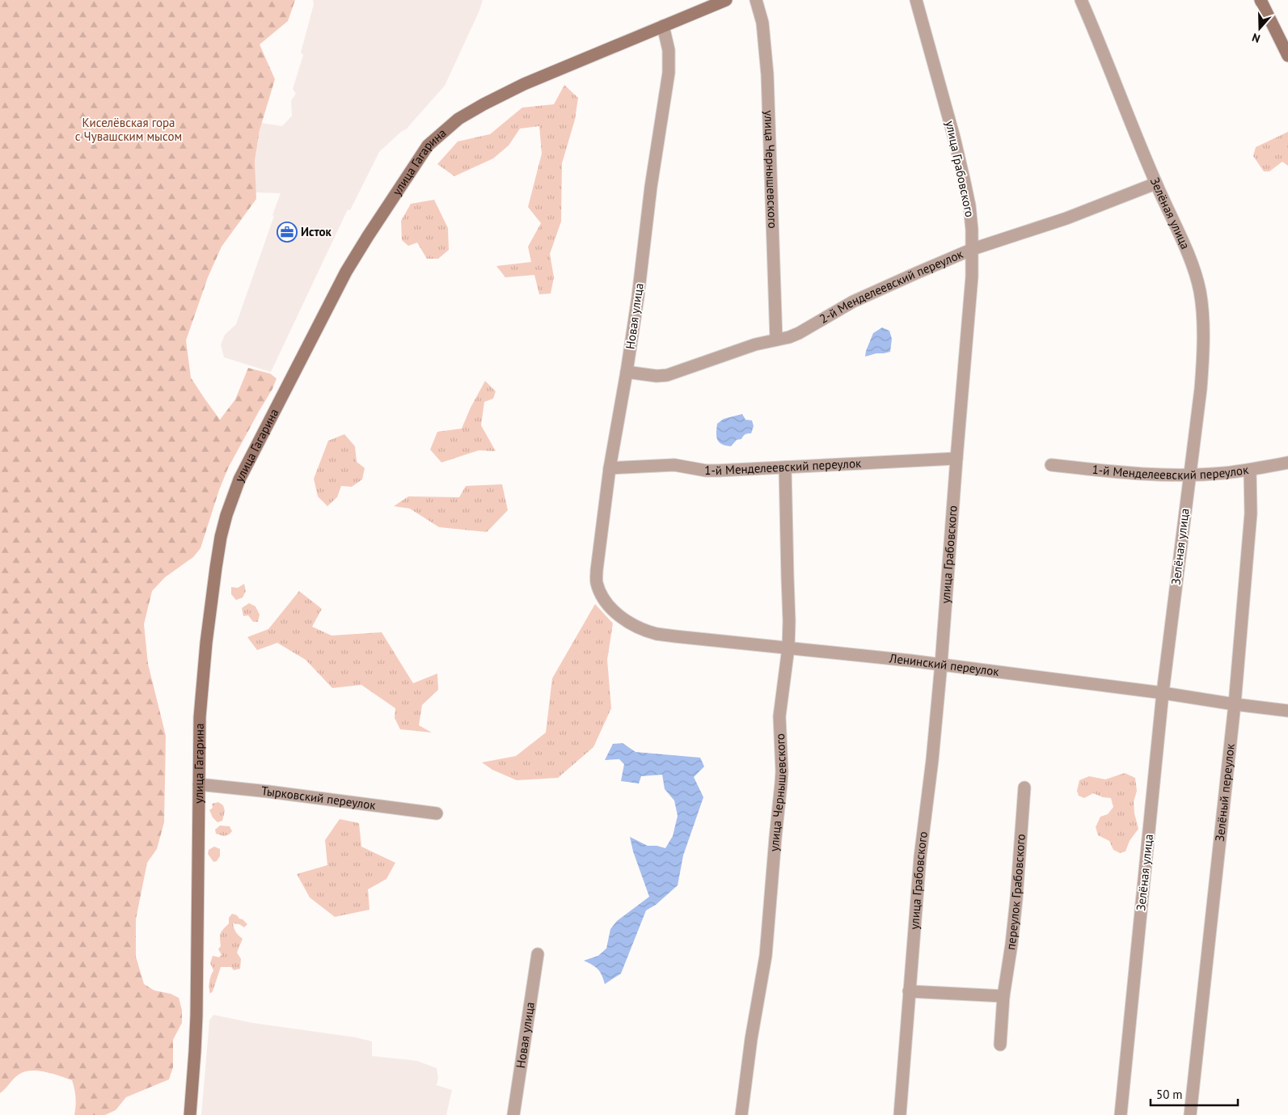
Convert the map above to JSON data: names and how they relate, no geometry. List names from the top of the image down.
{
  "streets": {
    "main road": ["улица Гагарина"],
    "street": [
      "улица Чернышевского",
      "улица Грабовского",
      "Зелёная улица",
      "2-й Менделеевский переулок",
      "Новая улица",
      "1-й Менделеевский переулок",
      "Ленинский переулок",
      "Зелёный переулок",
      "Тырковский переулок",
      "переулок Грабовского"
    ]
  },
  "crossings": [
    ["улица Гагарина", "Новая улица"],
    ["улица Гагарина", "Тырковский переулок"],
    ["улица Чернышевского", "2-й Менделеевский переулок"],
    ["улица Чернышевского", "1-й Менделеевский переулок"],
    ["улица Чернышевского", "Ленинский переулок"],
    ["улица Грабовского", "2-й Менделеевский переулок"],
    ["улица Грабовского", "1-й Менделеевский переулок"],
    ["улица Грабовского", "Ленинский переулок"],
    ["Зелёная улица", "2-й Менделеевский переулок"],
    ["Зелёная улица", "1-й Менделеевский переулок"],
    ["Зелёная улица", "Ленинский переулок"],
    ["2-й Менделеевский переулок", "Новая улица"],
    ["Новая улица", "1-й Менделеевский переулок"],
    ["Новая улица", "Ленинский переулок"],
    ["1-й Менделеевский переулок", "Зелёный переулок"],
    ["Ленинский переулок", "Зелёный переулок"]
  ],
  "parks": ["Киселёвская гора с Чувашским мысом"],
  "places": {
    "office": ["Исток"]
  },
  "scale_bar": "50 m",
  "north": "bottom"
}
